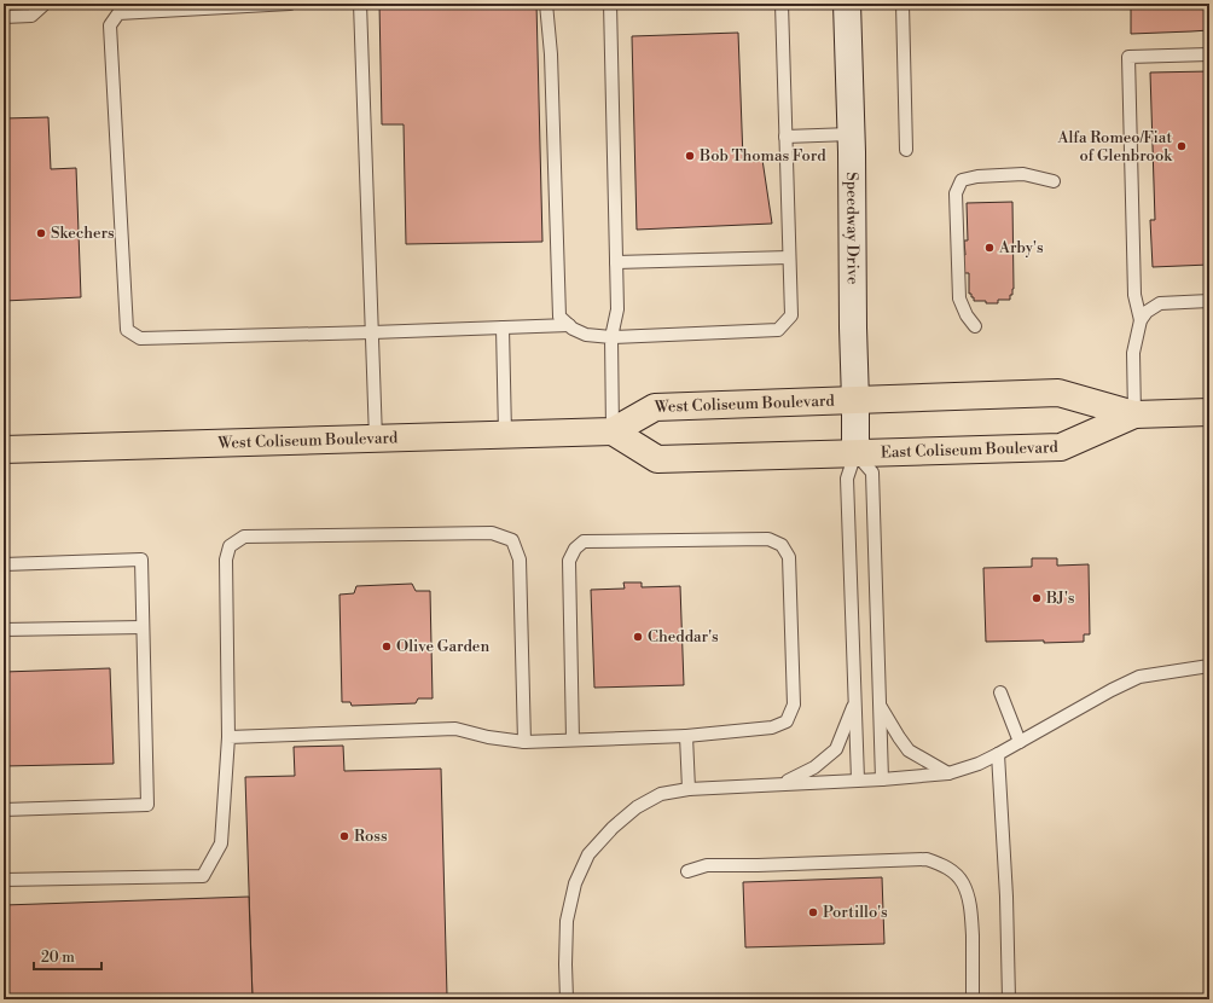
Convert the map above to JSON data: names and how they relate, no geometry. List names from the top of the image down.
{
  "streets": {
    "highway": ["West Coliseum Boulevard", "East Coliseum Boulevard"],
    "main road": ["Speedway Drive"]
  },
  "crossings": [
    ["Speedway Drive", "West Coliseum Boulevard"],
    ["Speedway Drive", "East Coliseum Boulevard"],
    ["West Coliseum Boulevard", "East Coliseum Boulevard"]
  ],
  "places": [
    "Alfa Romeo/Fiat of Glenbrook",
    "Bob Thomas Ford",
    "Skechers",
    "Arby's",
    "BJ's",
    "Cheddar's",
    "Olive Garden",
    "Ross",
    "Portillo's"
  ],
  "scale_bar": "20 m"
}
